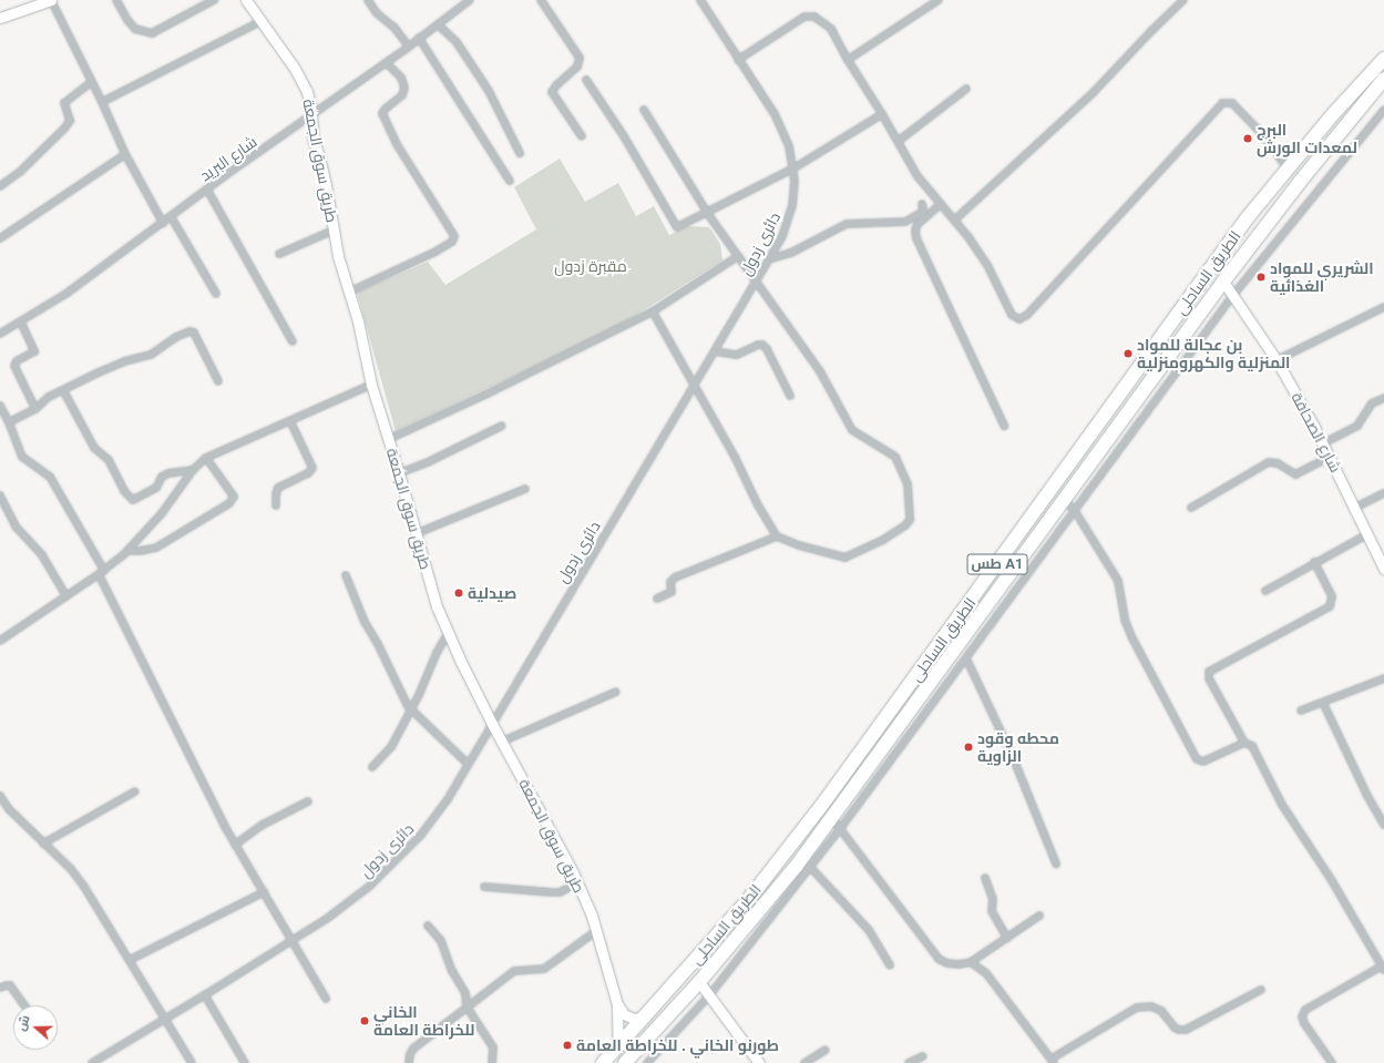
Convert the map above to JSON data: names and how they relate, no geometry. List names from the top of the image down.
{
  "streets": {
    "highway": ["الطريق الساحلى", "طس A1"],
    "street": [
      "شارع البريد",
      "طريق سوق الجمعة",
      "دائرى زدول",
      "شارع الصحافة"
    ]
  },
  "crossings": [
    ["شارع البريد", "طريق سوق الجمعة"],
    ["طريق سوق الجمعة", "دائرى زدول"],
    ["طريق سوق الجمعة", "الطريق الساحلى"],
    ["الطريق الساحلى", "شارع الصحافة"]
  ],
  "parks": ["مقبرة زدول"],
  "places": [
    "البرج لمعدات الورش",
    "الشريري للمواد الغذائية",
    "بن عجالة للمواد المنزلية والكهرومنزلية",
    "صيدلية",
    "محطه وقود الزاوية",
    "الخاني للخراطة العامة",
    "طورنو الخاني . للخراطة العامة"
  ],
  "north": "left"
}
